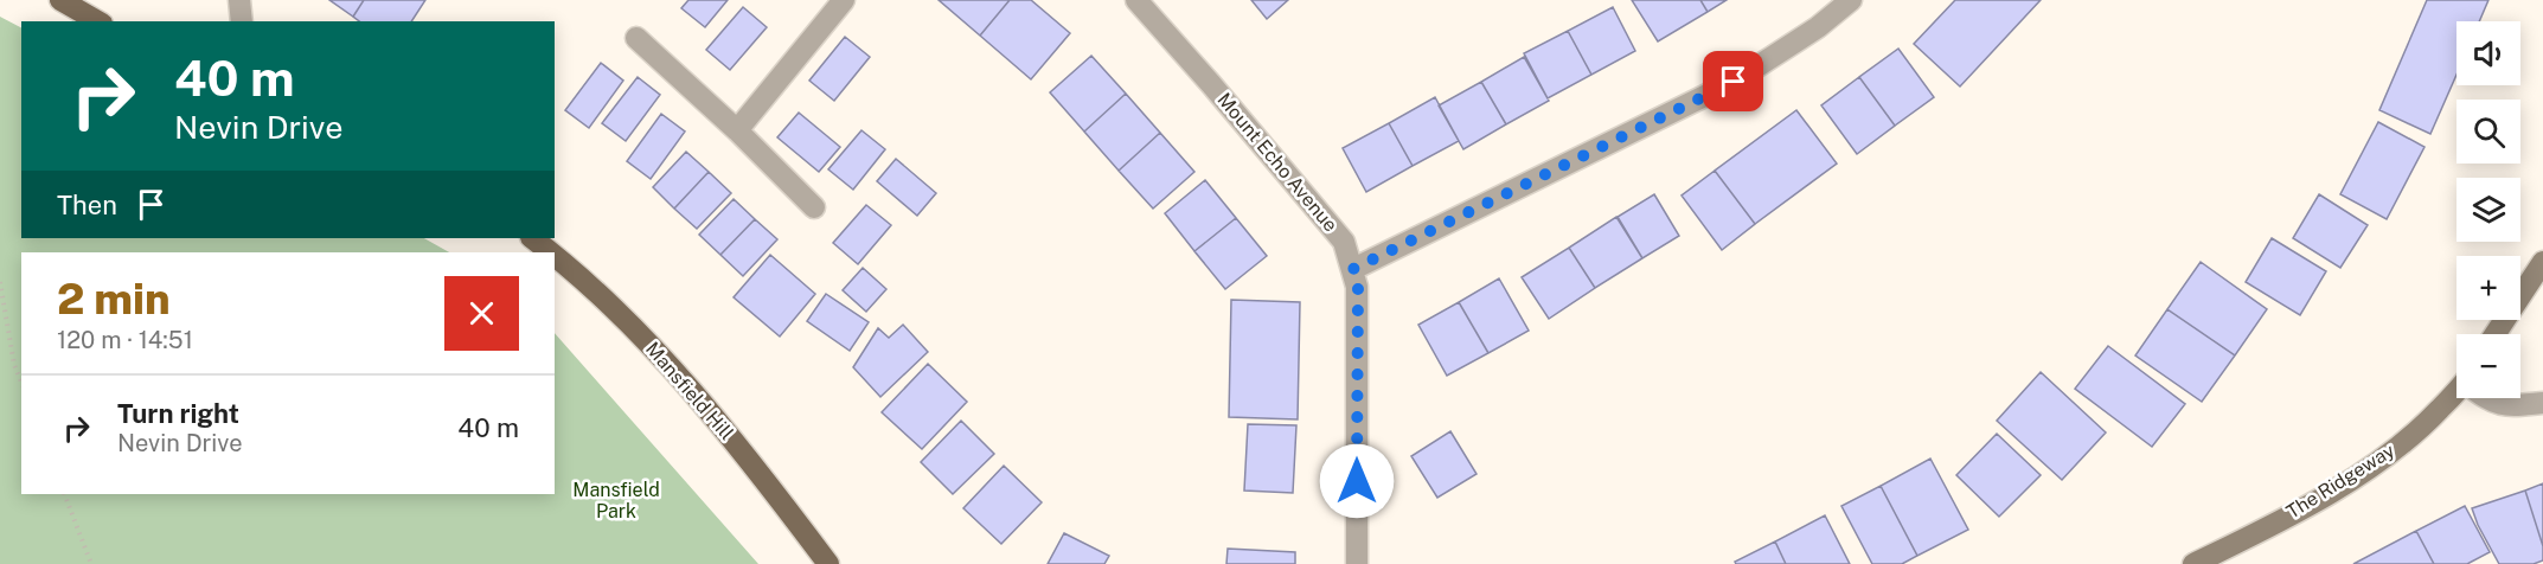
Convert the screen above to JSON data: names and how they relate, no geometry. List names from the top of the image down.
{
  "streets": {
    "main road": ["Mansfield Hill", "The Ridgeway"],
    "street": ["Mount Echo Avenue"]
  },
  "parks": ["Mansfield Park"],
  "page": {
    "map_buttons": ["+", "−"],
    "turn": ["40 m", "Nevin Drive"],
    "then": "Then",
    "heading": ["2 min", "120 m · 14:51"],
    "list": [
      {
        "name": "Turn right",
        "note": "Nevin Drive",
        "value": "40 m"
      }
    ]
  }
}
